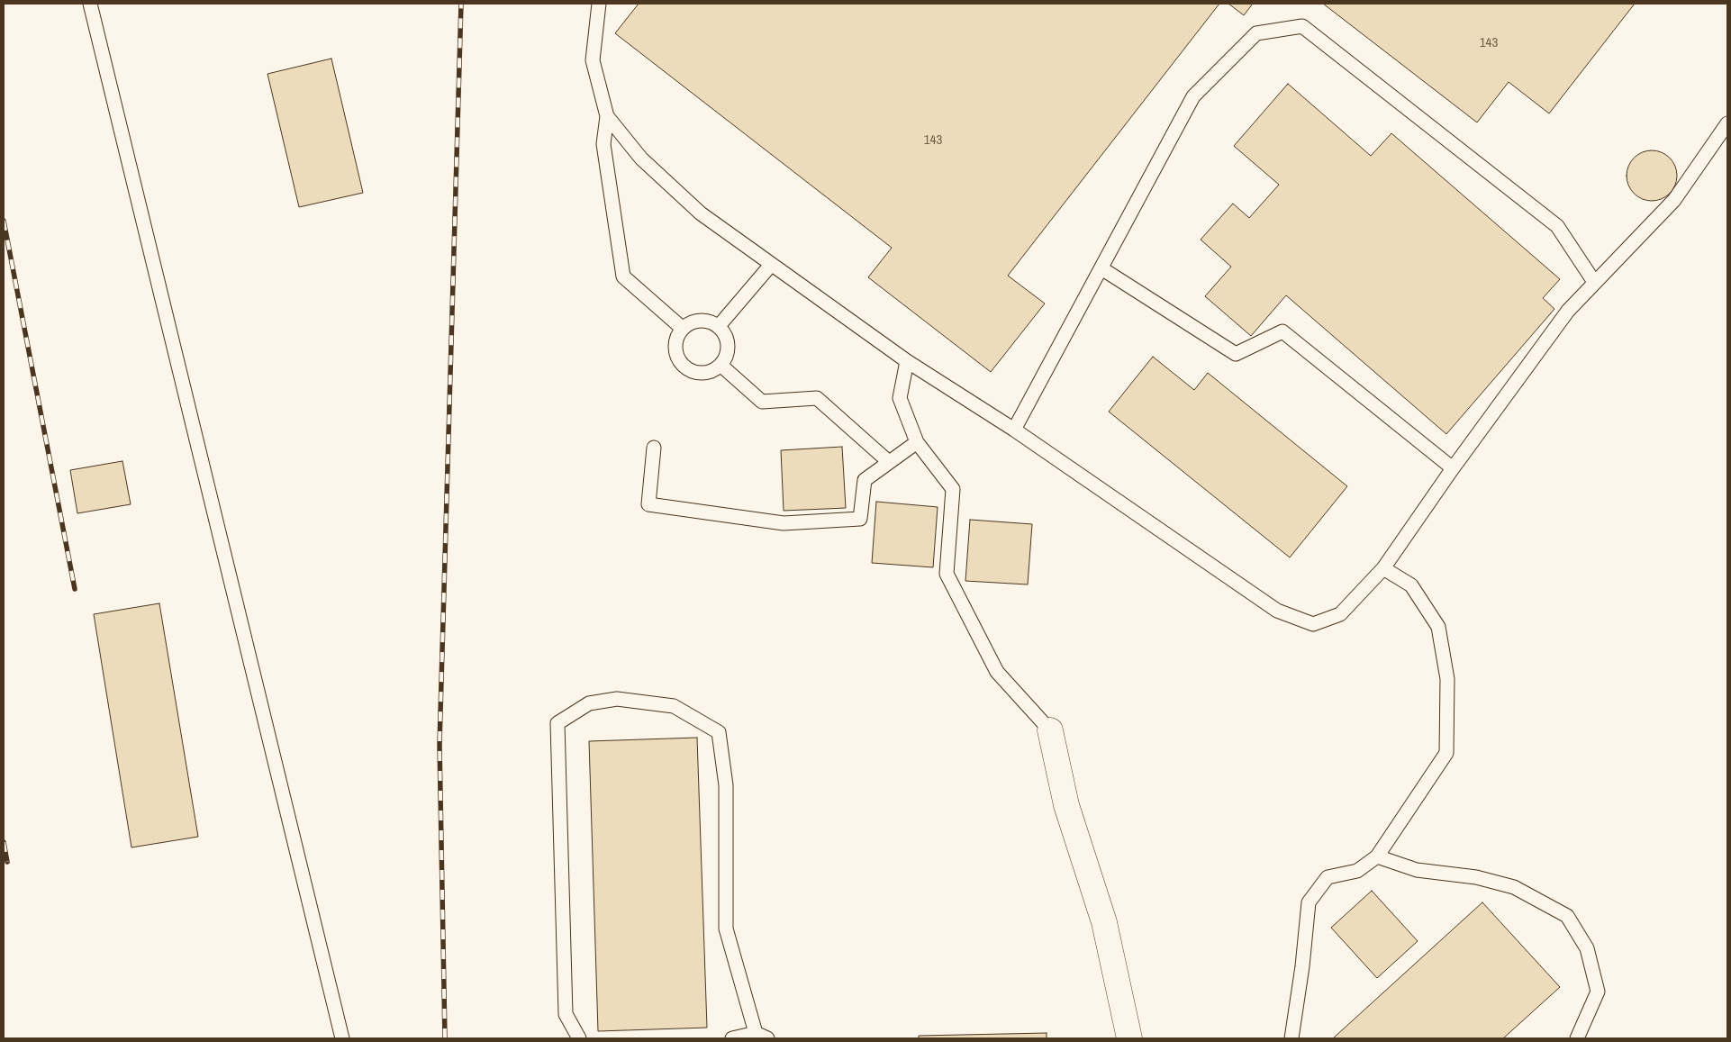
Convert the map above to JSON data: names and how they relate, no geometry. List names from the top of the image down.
{
  "house_numbers": ["143", "143"]
}
